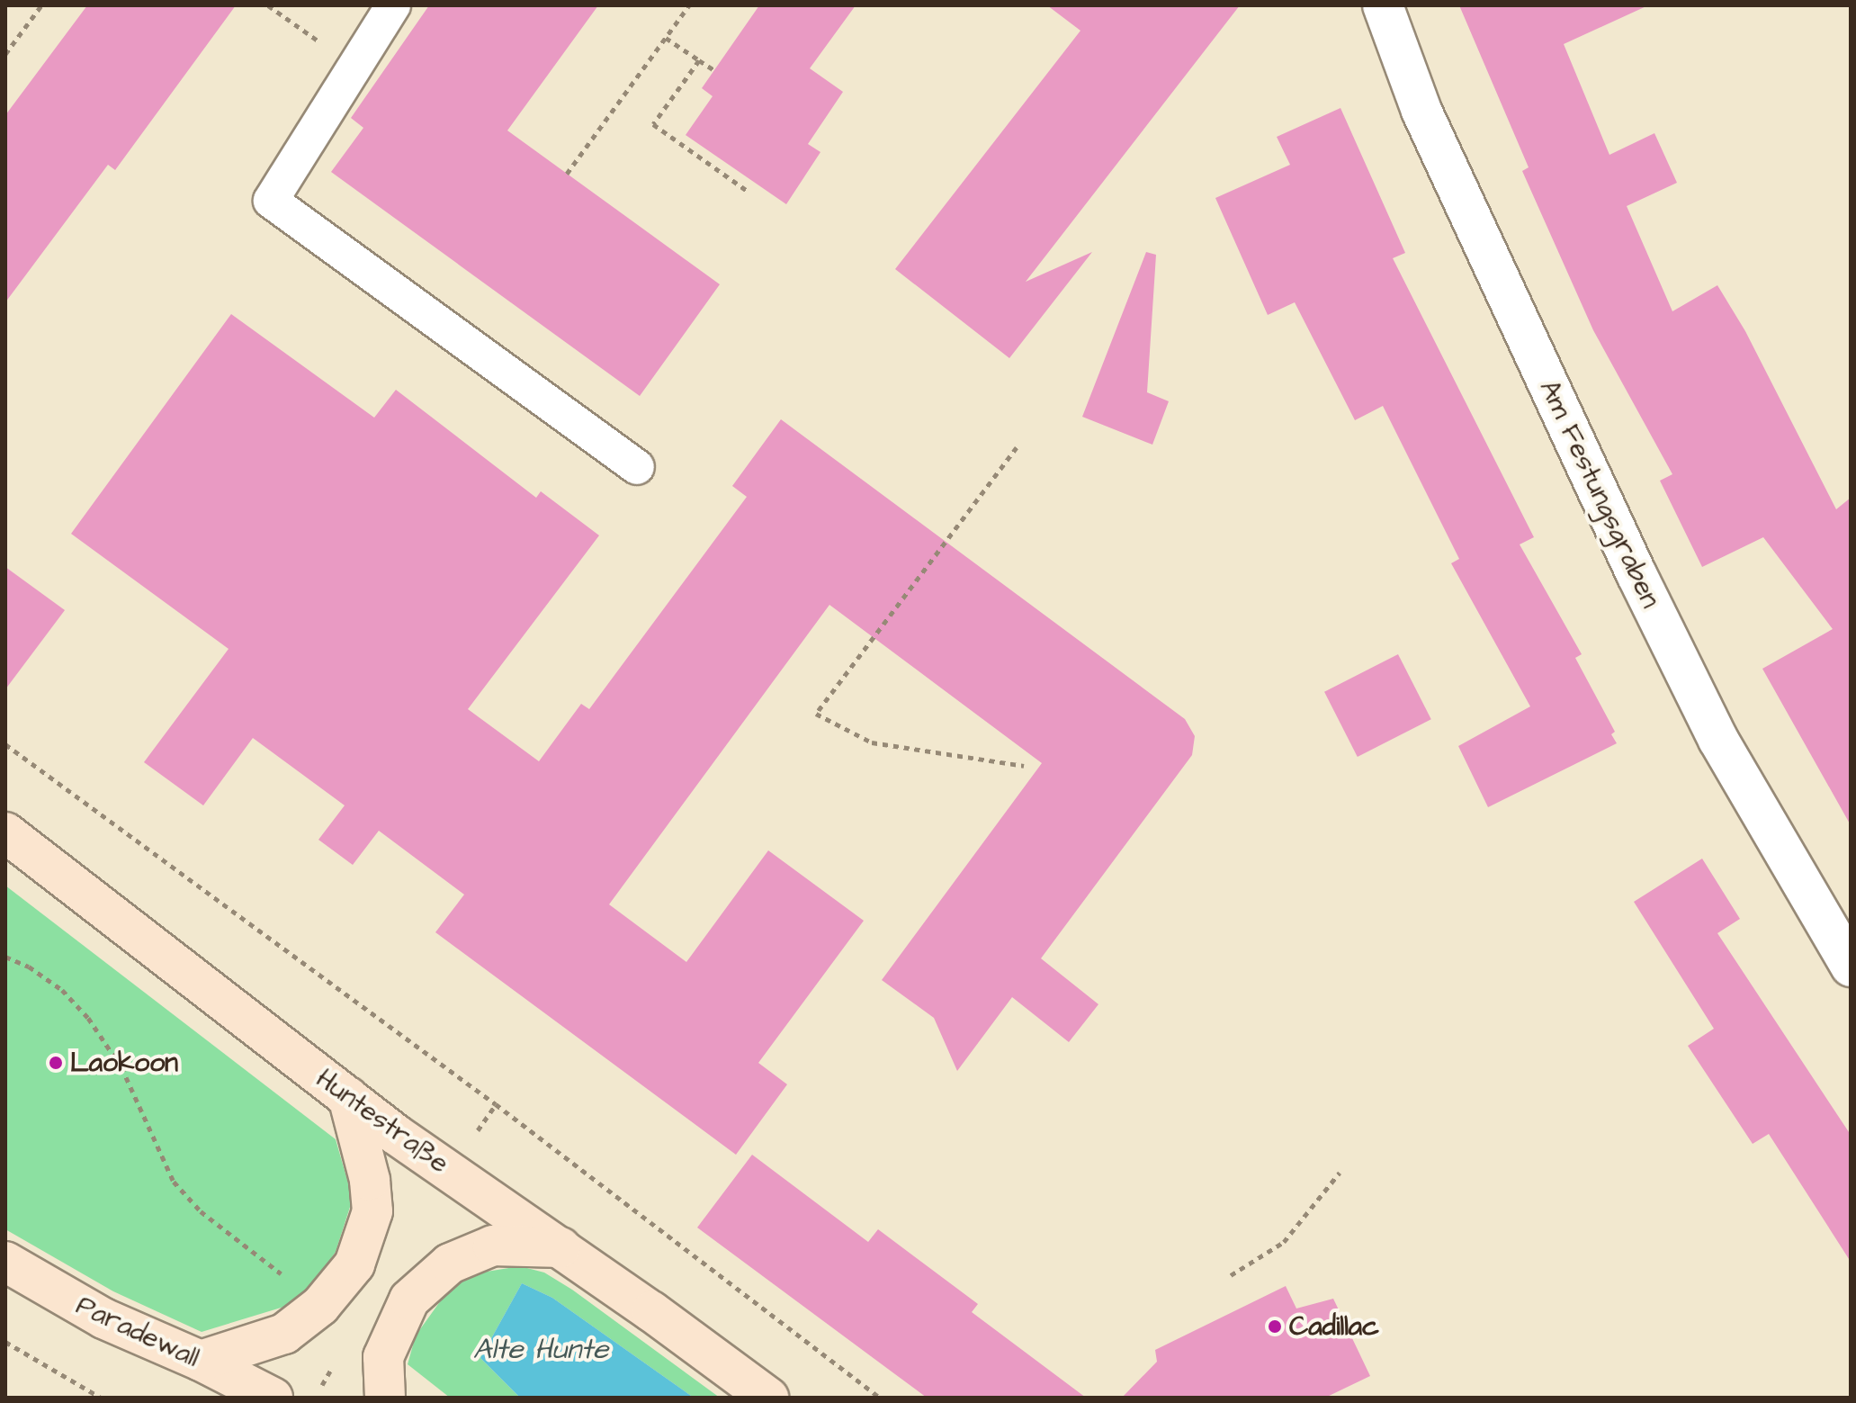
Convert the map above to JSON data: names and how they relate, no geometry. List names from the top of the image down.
{
  "streets": {
    "street": ["Am Festungsgraben", "Huntestraße", "Paradewall"]
  },
  "water": ["Alte Hunte"],
  "places": ["Laokoon", "Cadillac"]
}
